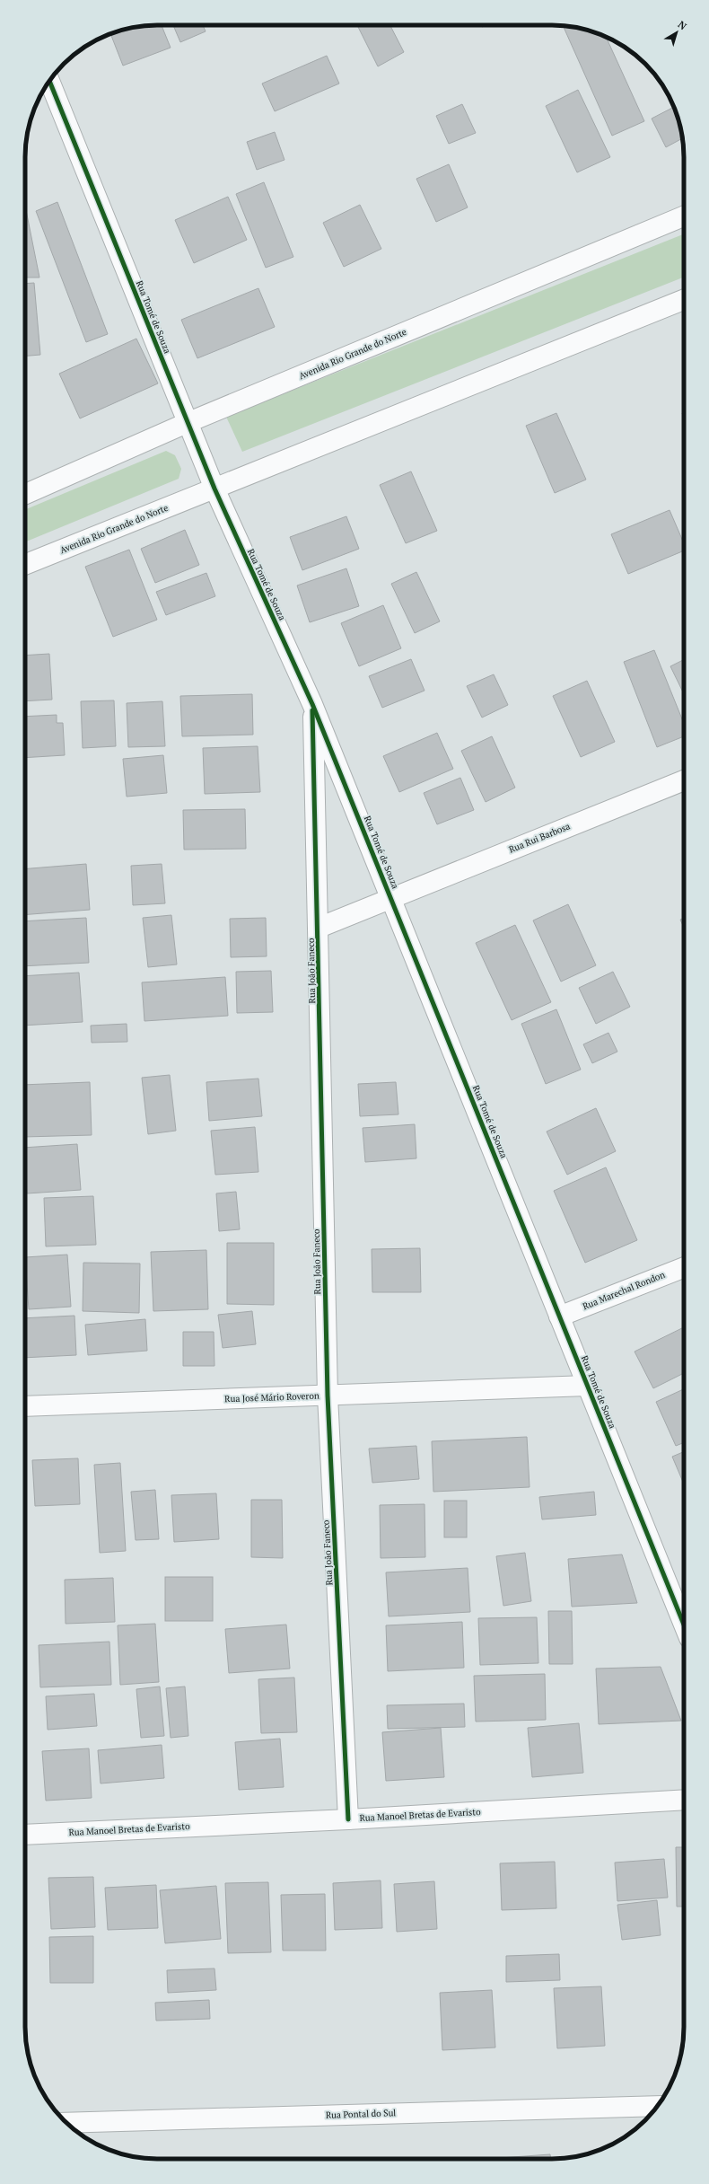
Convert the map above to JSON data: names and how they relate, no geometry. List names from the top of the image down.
{
  "streets": {
    "street": [
      "Rua Tomé de Souza",
      "Avenida Rio Grande do Norte",
      "Rua Rui Barbosa",
      "Rua João Faneco",
      "Rua Marechal Rondon",
      "Rua José Mário Roveron",
      "Rua Manoel Bretas de Evaristo",
      "Rua Pontal do Sul"
    ]
  },
  "crossings": [
    ["Rua Tomé de Souza", "Avenida Rio Grande do Norte"],
    ["Rua Tomé de Souza", "Rua Rui Barbosa"],
    ["Rua Tomé de Souza", "Rua João Faneco"],
    ["Rua Tomé de Souza", "Rua Marechal Rondon"],
    ["Rua Tomé de Souza", "Rua José Mário Roveron"],
    ["Rua Rui Barbosa", "Rua João Faneco"],
    ["Rua João Faneco", "Rua José Mário Roveron"],
    ["Rua João Faneco", "Rua Manoel Bretas de Evaristo"]
  ],
  "north": "top right"
}
